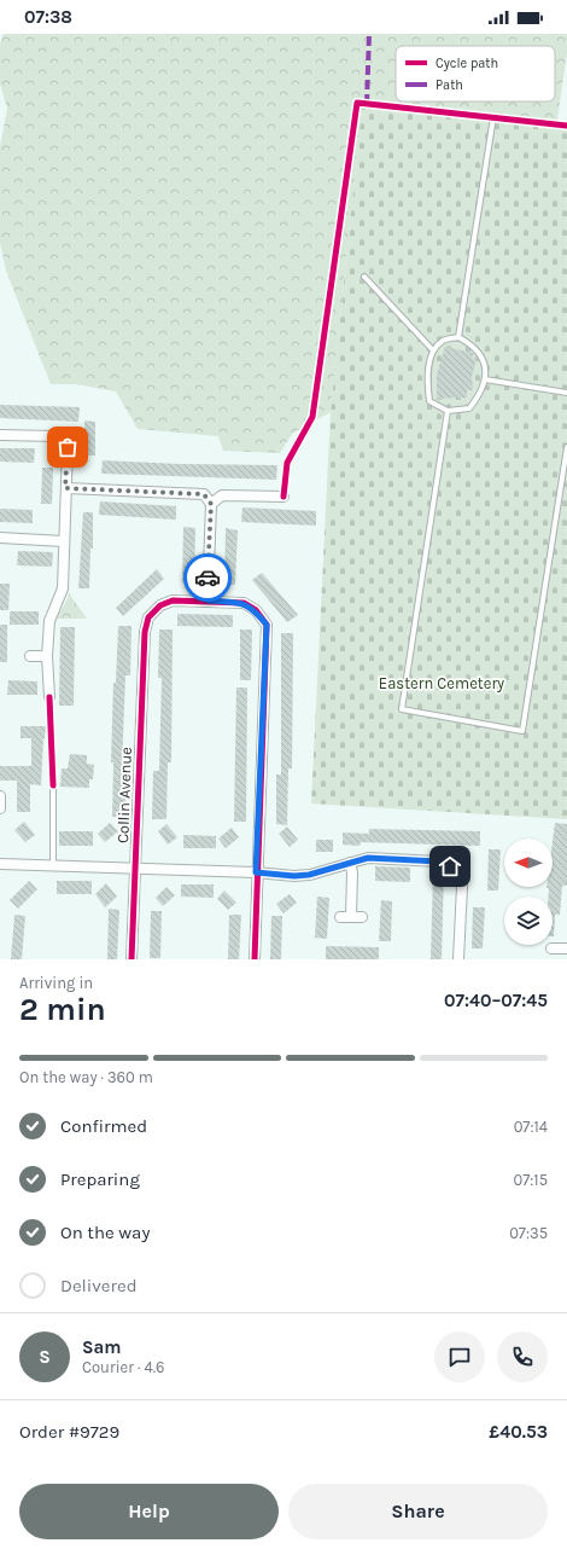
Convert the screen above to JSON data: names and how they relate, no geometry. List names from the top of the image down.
{
  "streets": {
    "street": ["Collin Avenue"]
  },
  "parks": ["Eastern Cemetery"],
  "legend": ["Cycle path", "Path"],
  "north": "left",
  "page": {
    "status": "07:38",
    "heading": ["2 min", "Arriving in", "07:40–07:45"],
    "panel": [
      "Sam",
      "Courier · 4.6",
      "Order #9729",
      "£40.53"
    ],
    "bar": "On the way · 360 m",
    "list": [
      ["Confirmed", "07:14"],
      ["Preparing", "07:15"],
      ["On the way", "07:35"],
      "Delivered"
    ],
    "round": "S",
    "buttons": ["Help", "Share"]
  }
}
